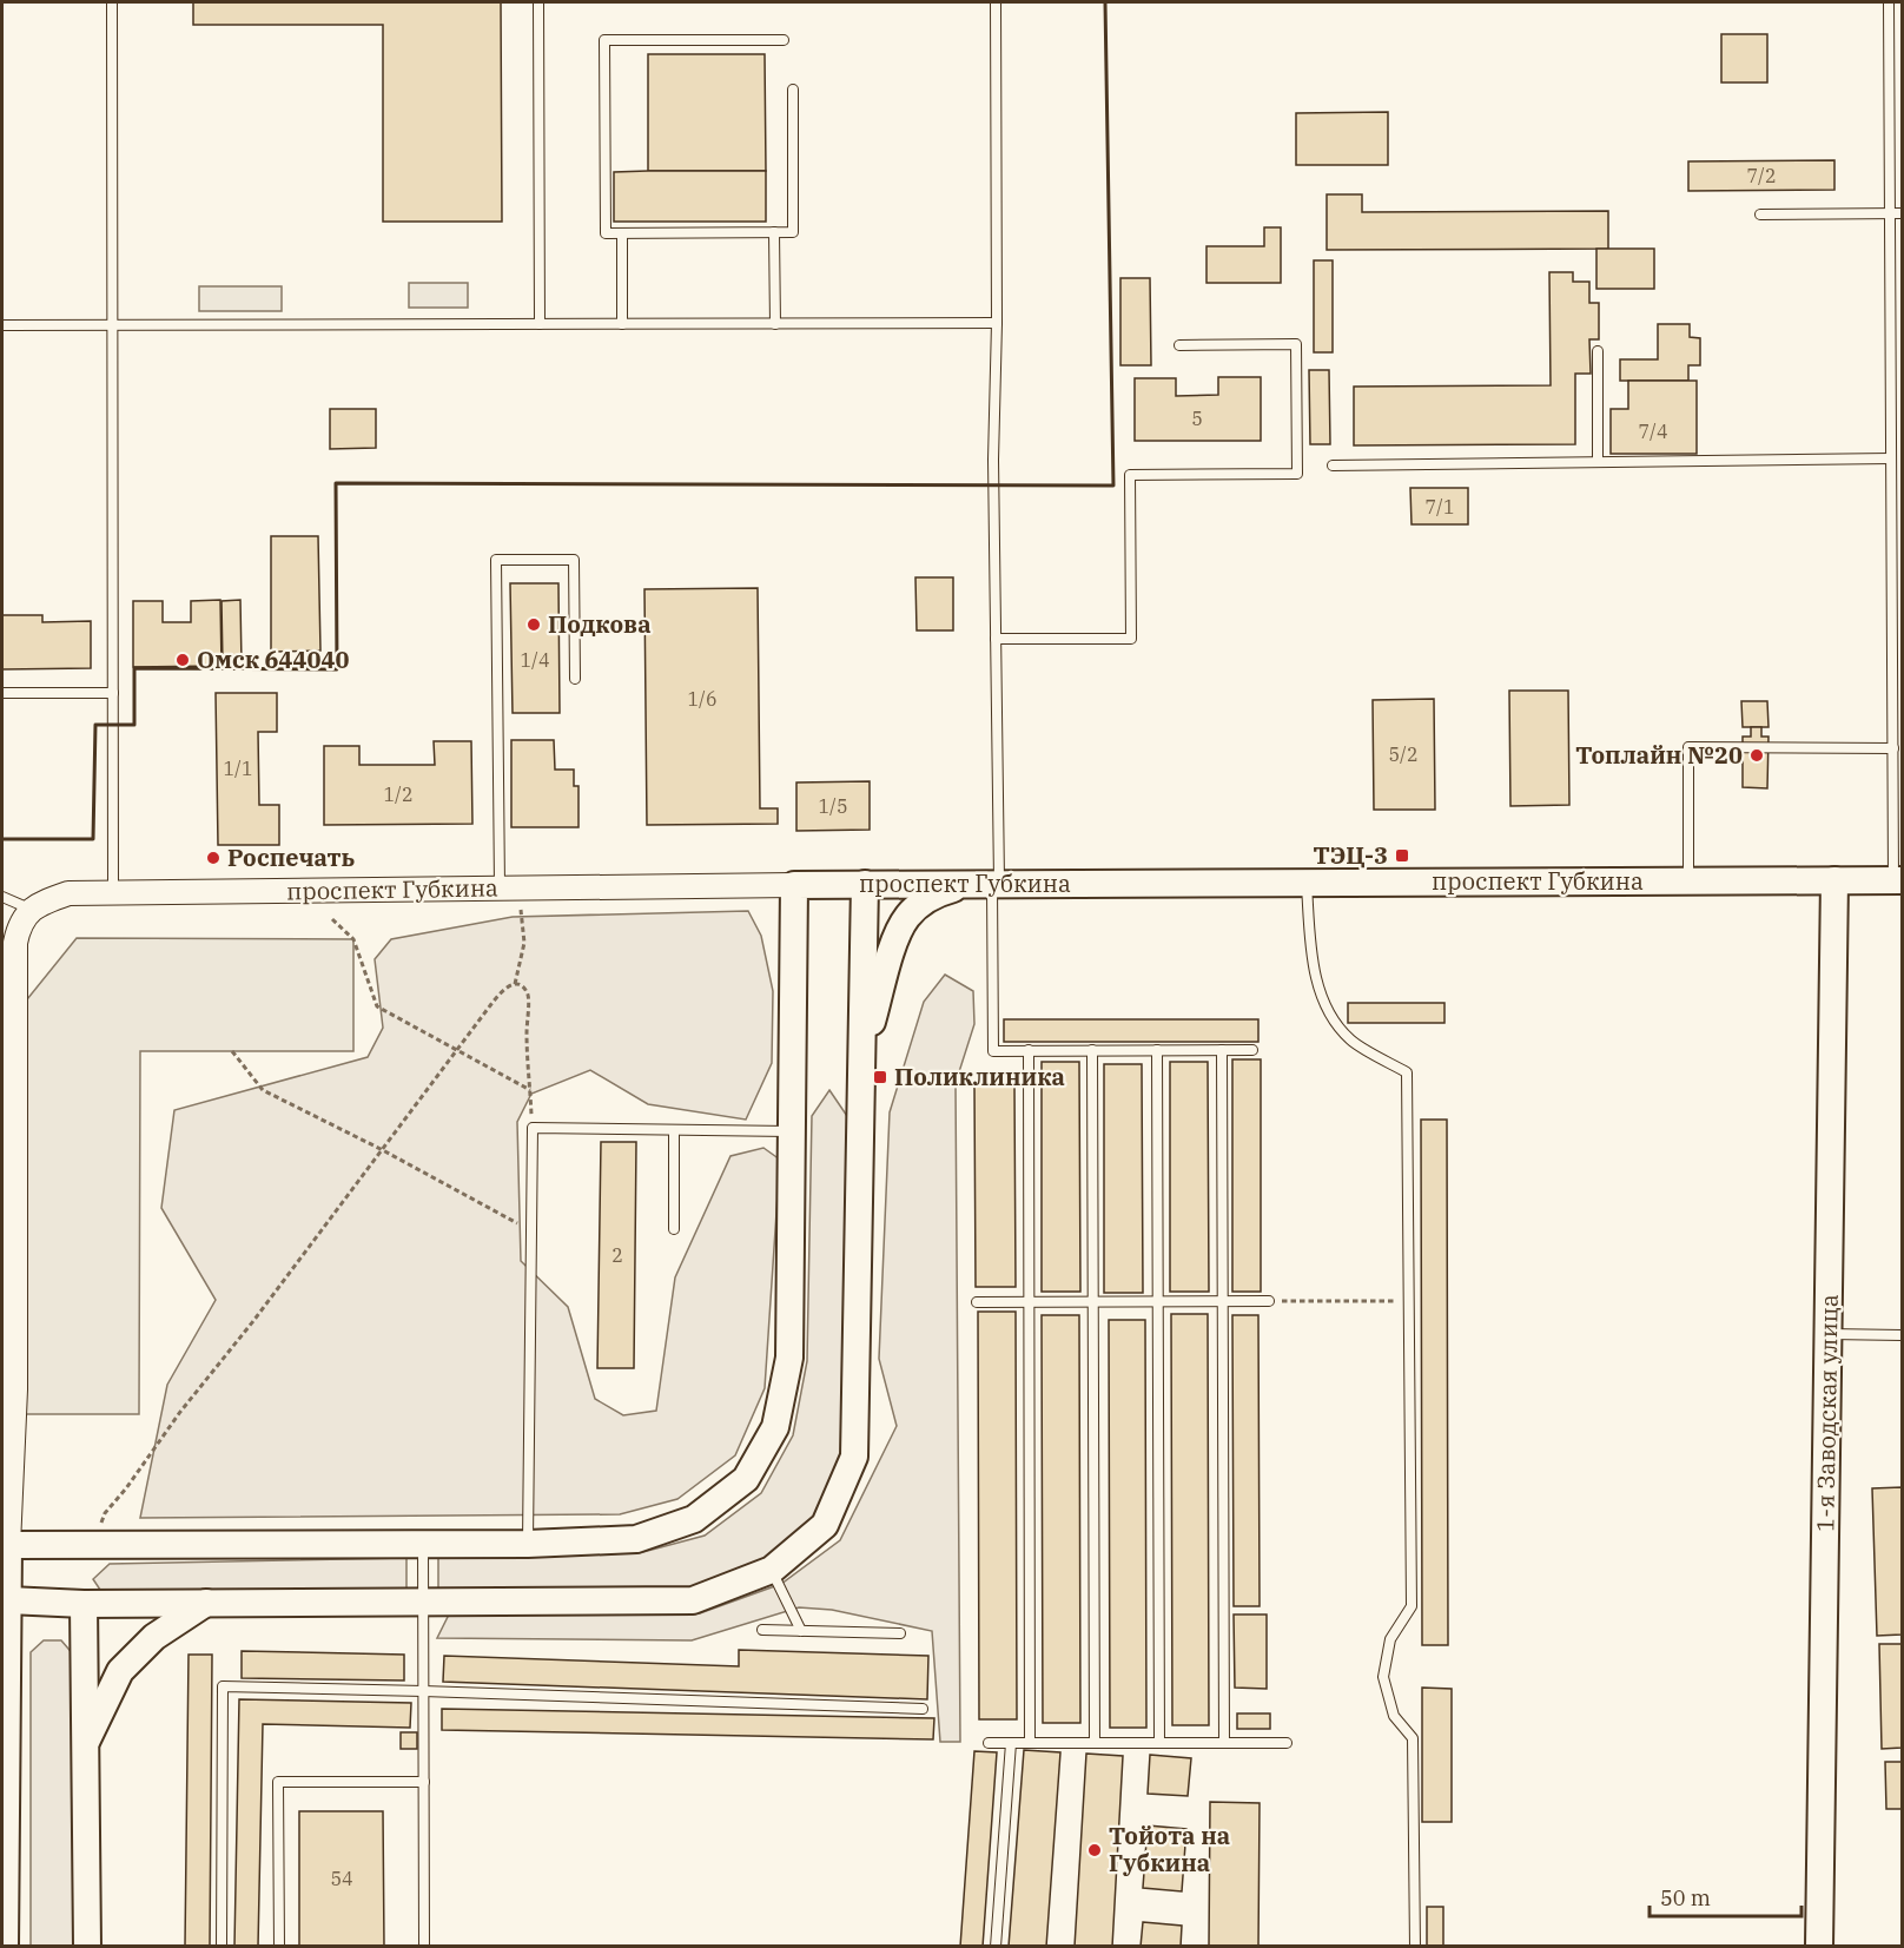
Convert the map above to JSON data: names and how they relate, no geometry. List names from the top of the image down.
{
  "streets": {
    "main road": ["проспект Губкина", "1-я Заводская улица"]
  },
  "crossings": [
    ["проспект Губкина", "1-я Заводская улица"]
  ],
  "places": {
    "other": [
      "Подкова",
      "Омск 644040",
      "Топлайн №20",
      "Роспечать",
      "Тойота на Губкина"
    ],
    "transit": ["ТЭЦ-3", "Поликлиника"]
  },
  "house_numbers": [
    "7/2",
    "5",
    "7/4",
    "7/1",
    "1/4",
    "1/6",
    "5/2",
    "1/1",
    "1/2",
    "1/5",
    "2",
    "54"
  ],
  "scale_bar": "50 m"
}
